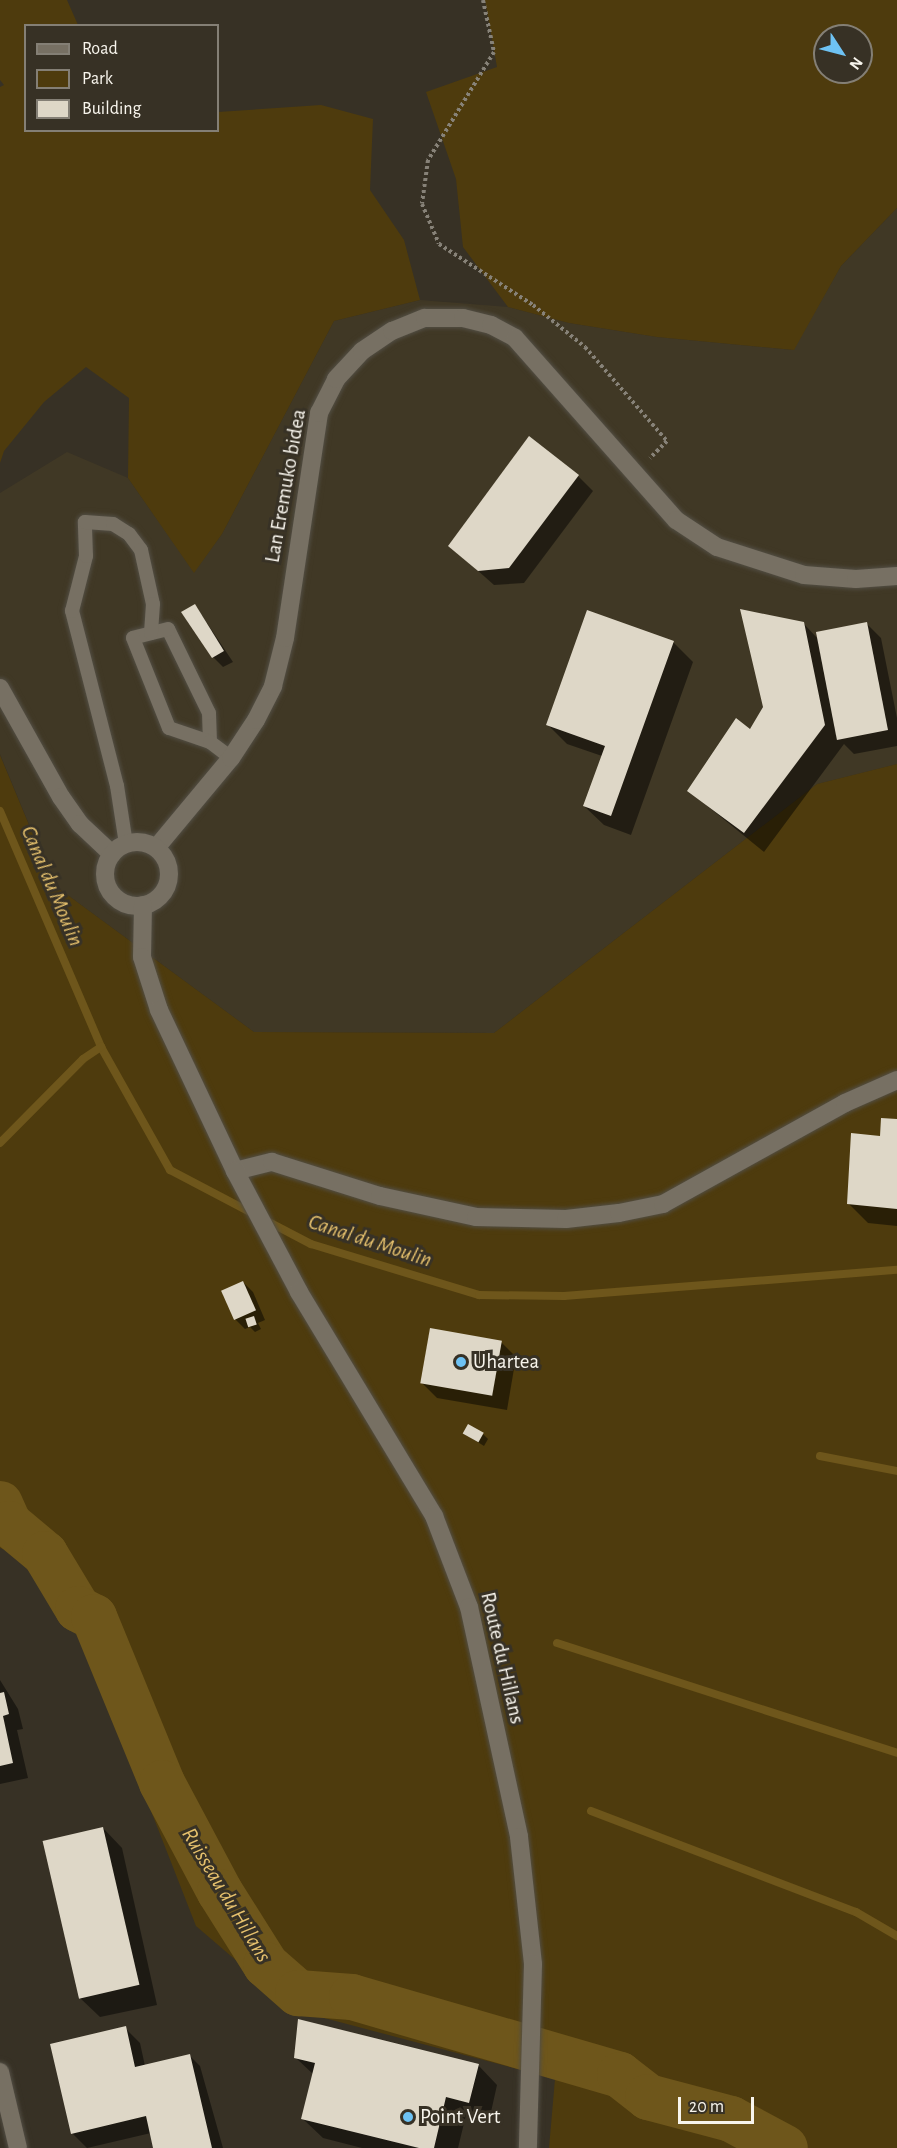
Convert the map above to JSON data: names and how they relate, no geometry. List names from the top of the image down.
{
  "streets": {
    "street": ["Lan Eremuko bidea", "Route du Hillans"]
  },
  "crossings": [
    ["Lan Eremuko bidea", "Route du Hillans"]
  ],
  "water": ["Canal du Moulin", "Ruisseau du Hillans"],
  "places": ["Uhartea", "Point Vert"],
  "legend": ["Road", "Park", "Building"],
  "scale_bar": "20 m",
  "north": "bottom right"
}
